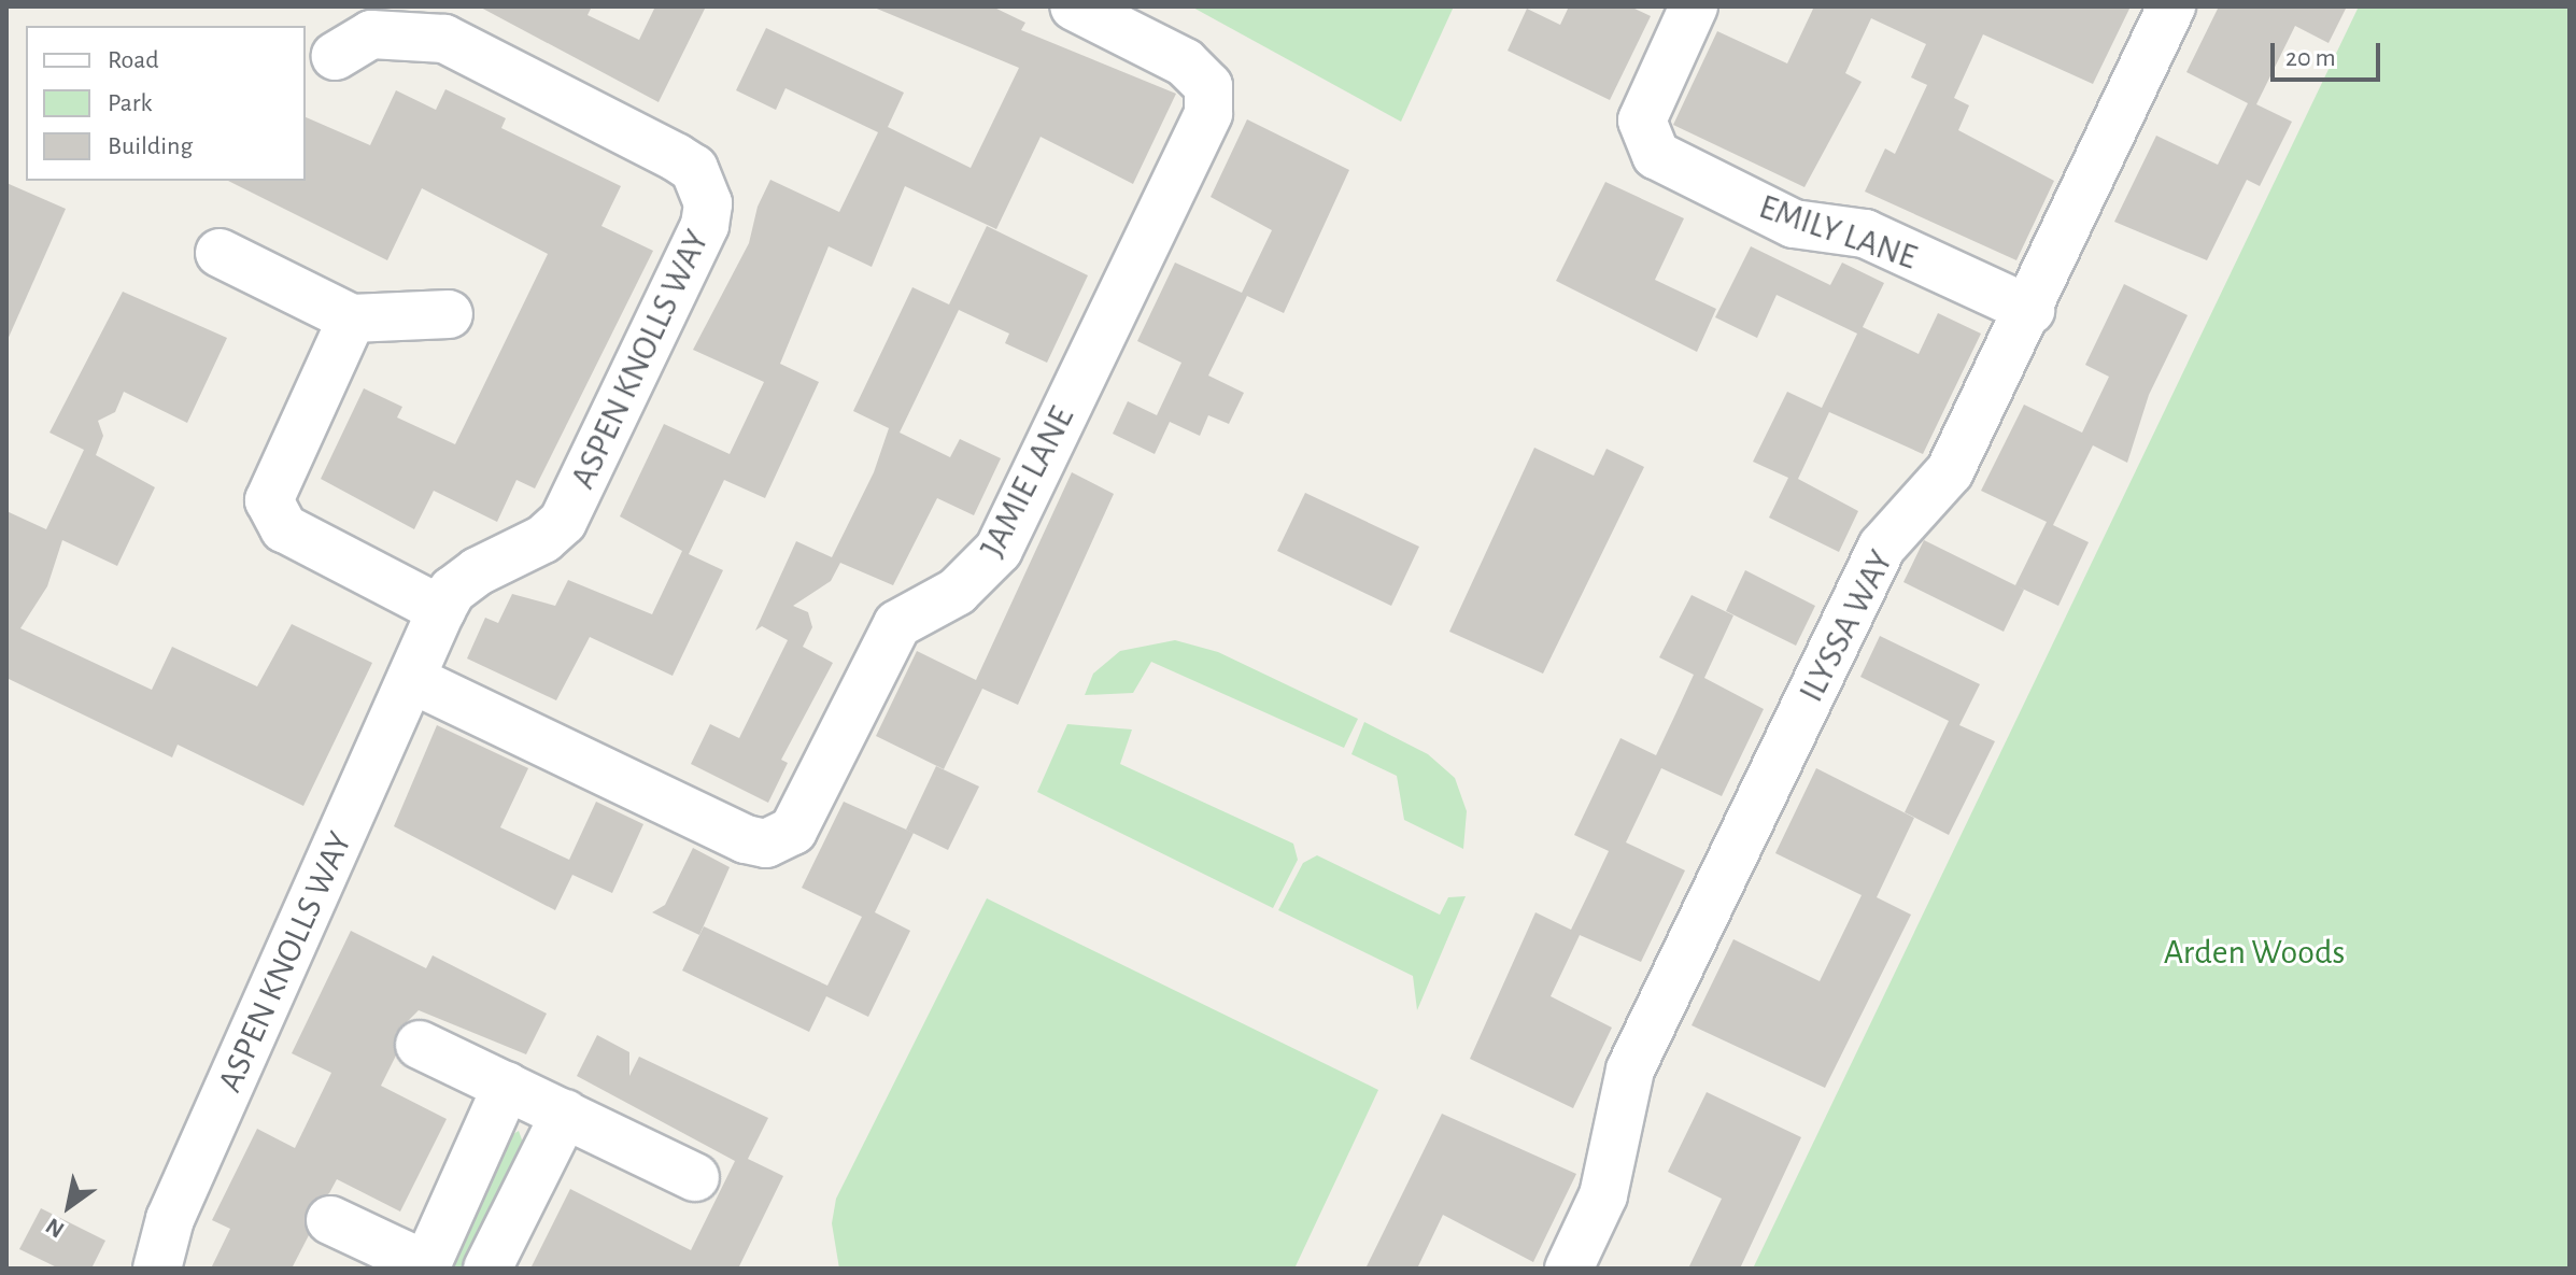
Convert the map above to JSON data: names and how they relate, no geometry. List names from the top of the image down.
{
  "streets": {
    "street": [
      "EMILY LANE",
      "ASPEN KNOLLS WAY",
      "JAMIE LANE",
      "ILYSSA WAY"
    ]
  },
  "crossings": [
    ["EMILY LANE", "ILYSSA WAY"],
    ["ASPEN KNOLLS WAY", "JAMIE LANE"]
  ],
  "parks": ["Arden Woods"],
  "legend": ["Road", "Park", "Building"],
  "scale_bar": "20 m",
  "north": "bottom left"
}
